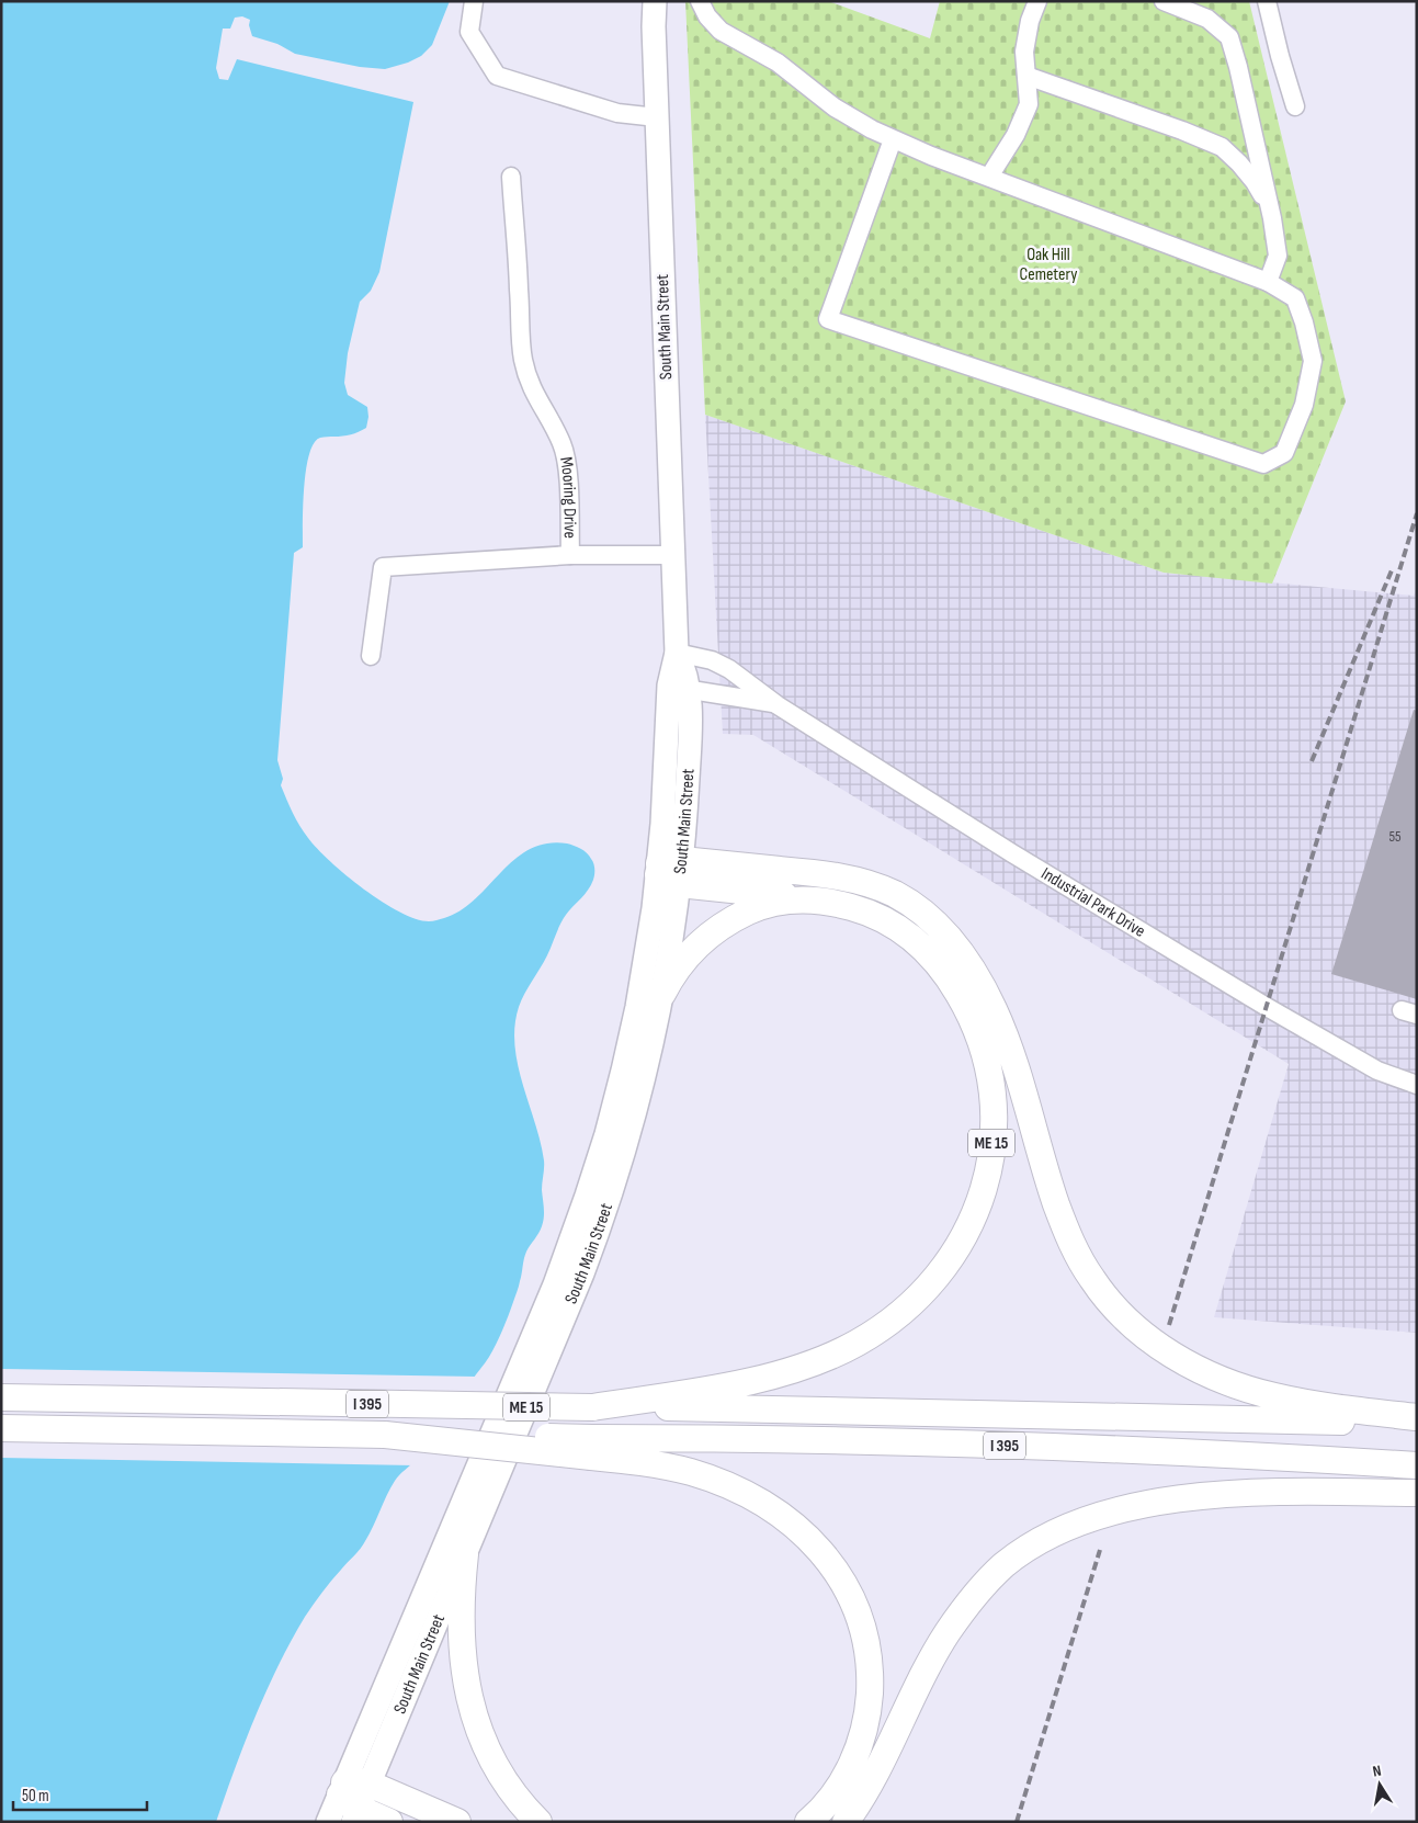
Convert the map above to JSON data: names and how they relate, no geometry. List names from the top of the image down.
{
  "streets": {
    "highway": ["ME 15", "I 395"],
    "main road": ["South Main Street"],
    "street": ["Mooring Drive", "Industrial Park Drive"]
  },
  "crossings": [
    ["South Main Street", "Industrial Park Drive"],
    ["South Main Street", "ME 15"],
    ["ME 15", "I 395"]
  ],
  "parks": ["Oak Hill Cemetery"],
  "house_numbers": ["55"],
  "scale_bar": "50 m",
  "north": "top"
}
